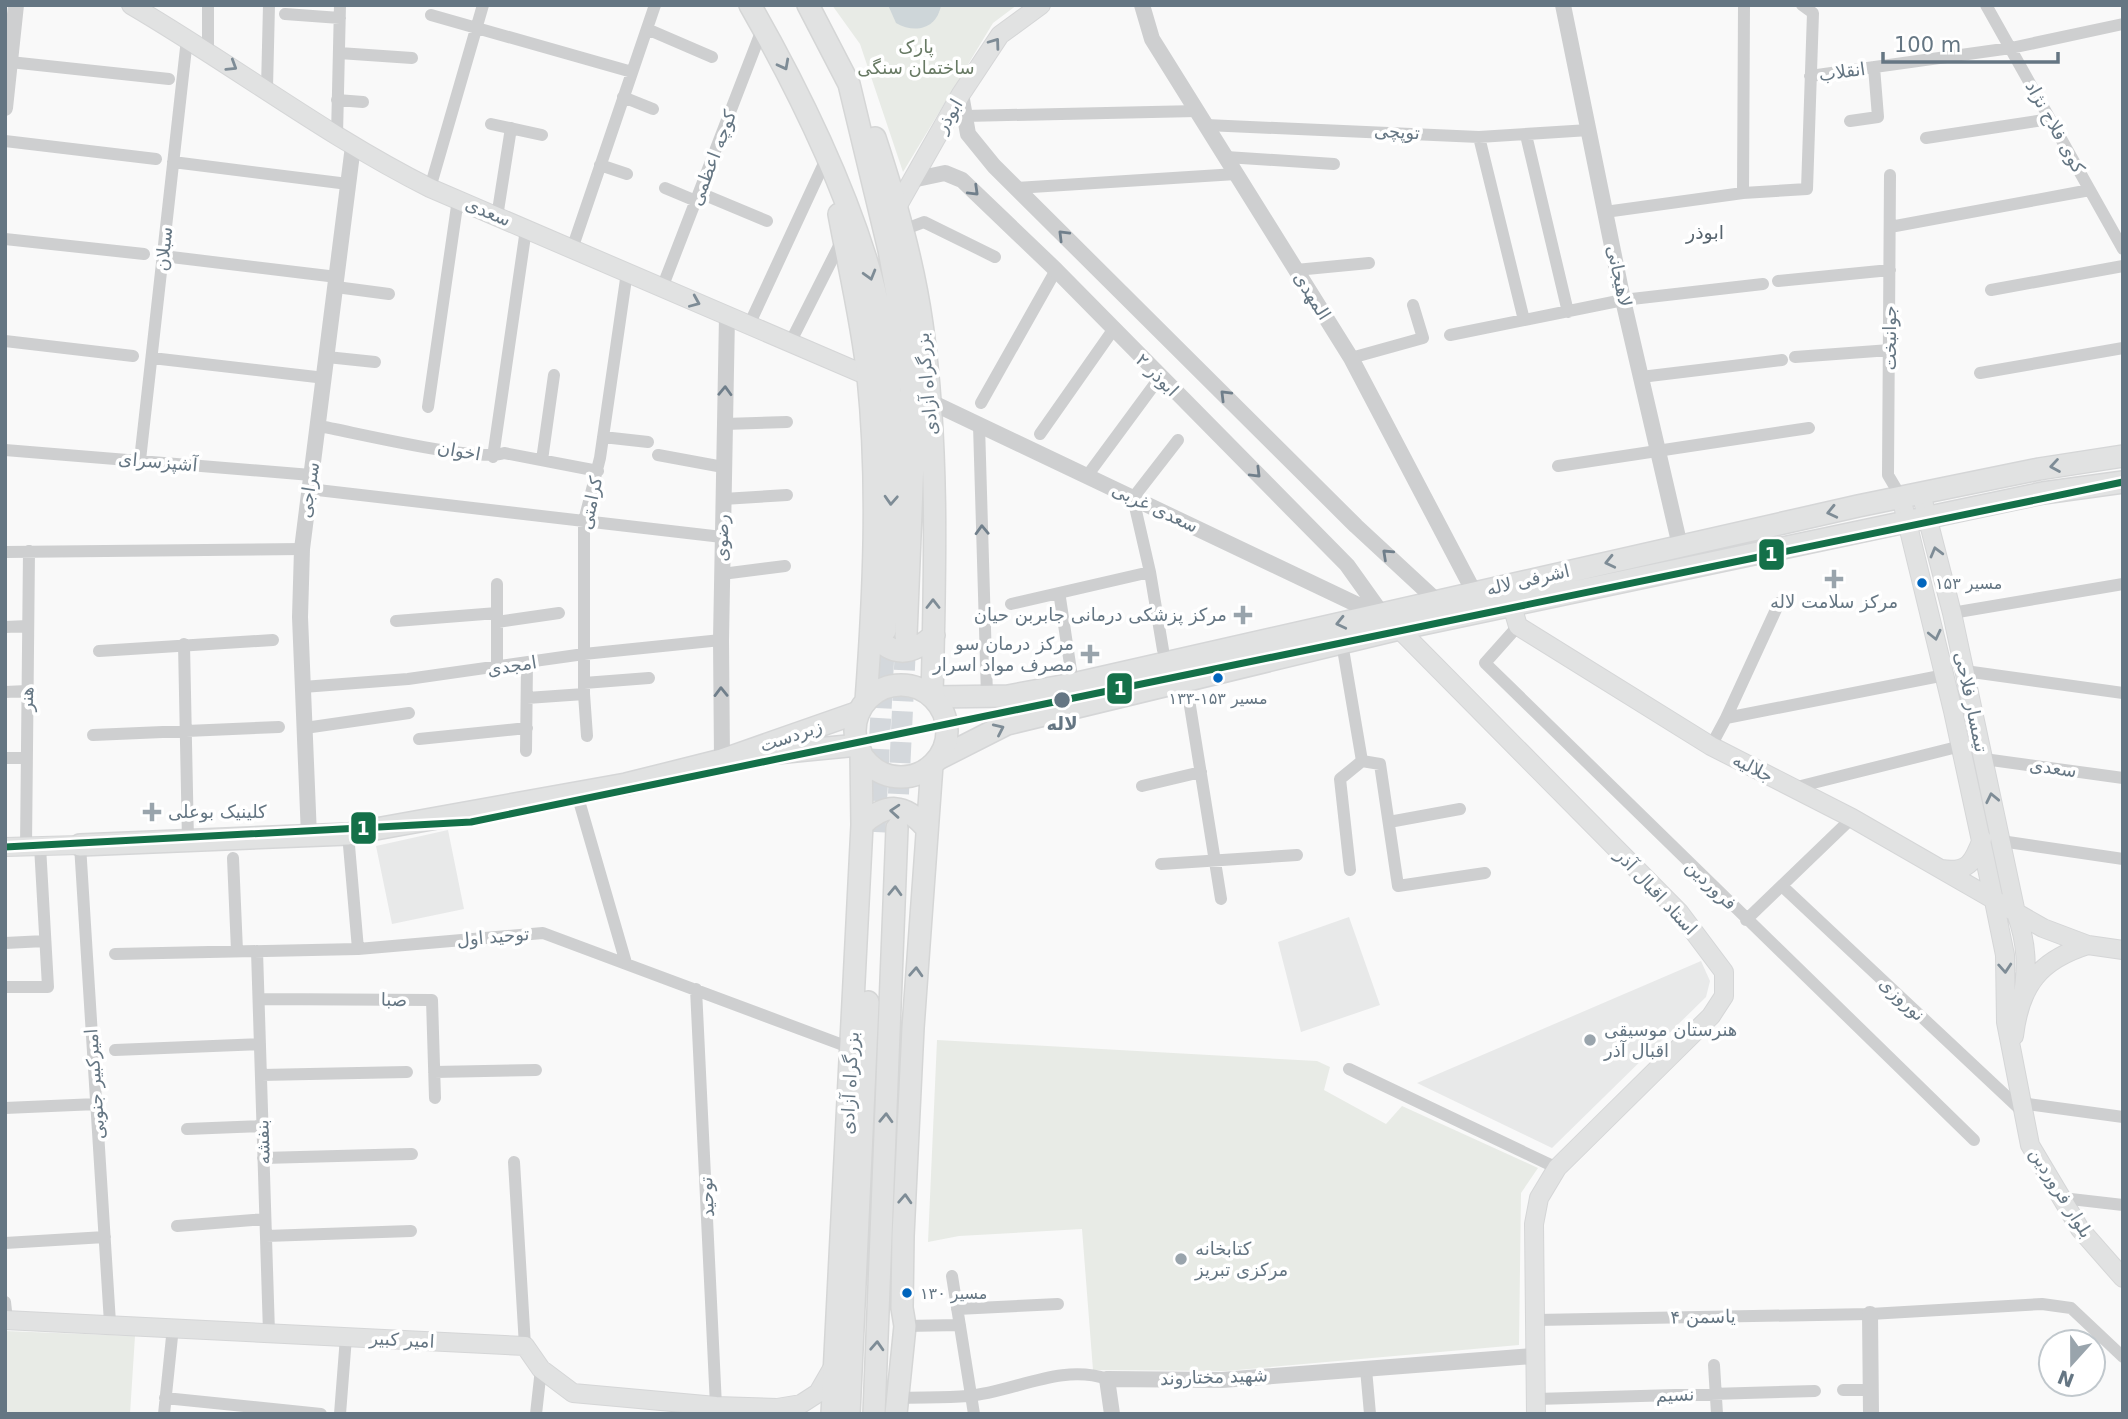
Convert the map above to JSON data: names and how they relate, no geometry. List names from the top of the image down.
{
  "streets": {
    "main road": [
      "ابوذر",
      "سعدی",
      "بزرگراه آزادی",
      "اشرفی لاله",
      "تیمسار فلاحی",
      "زبردست",
      "جلالیه",
      "استاد اقبال آذر",
      "بلوار فروردین",
      "امیر کبیر"
    ],
    "street": [
      "انقلاب",
      "کوی فلاح نژاد",
      "توپچی",
      "کوچه اعظمی",
      "سبلان",
      "لاهیجانی",
      "المهدی",
      "جوانبخت",
      "ابوذر ۲",
      "اخوان",
      "آشپزسرای",
      "سراجی",
      "کرامتی",
      "سعدی غربی",
      "رضوی",
      "امجدی",
      "هنر",
      "فروردین",
      "توحید اول",
      "نوروزی",
      "صبا",
      "امیرکبیر جنوبی",
      "بنفشه",
      "توحید",
      "یاسمن ۴",
      "شهید مختاروند",
      "نسیم"
    ]
  },
  "crossings": [
    ["انقلاب", "کوی فلاح نژاد"],
    ["ابوذر", "ابوذر ۲"],
    ["ابوذر", "بزرگراه آزادی"],
    ["توپچی", "لاهیجانی"],
    ["توپچی", "المهدی"],
    ["کوچه اعظمی", "سعدی"],
    ["سعدی", "سبلان"],
    ["سعدی", "سراجی"],
    ["سعدی", "کرامتی"],
    ["سعدی", "رضوی"],
    ["سعدی", "تیمسار فلاحی"],
    ["سبلان", "آشپزسرای"],
    ["لاهیجانی", "اشرفی لاله"],
    ["المهدی", "اشرفی لاله"],
    ["جوانبخت", "اشرفی لاله"],
    ["جوانبخت", "تیمسار فلاحی"],
    ["ابوذر ۲", "سعدی غربی"],
    ["ابوذر ۲", "اشرفی لاله"],
    ["بزرگراه آزادی", "سعدی غربی"],
    ["بزرگراه آزادی", "اشرفی لاله"],
    ["بزرگراه آزادی", "زبردست"],
    ["بزرگراه آزادی", "توحید اول"],
    ["اخوان", "سراجی"],
    ["اخوان", "کرامتی"],
    ["آشپزسرای", "سراجی"],
    ["آشپزسرای", "کرامتی"],
    ["آشپزسرای", "رضوی"],
    ["سراجی", "امجدی"],
    ["سراجی", "زبردست"],
    ["کرامتی", "امجدی"],
    ["سعدی غربی", "اشرفی لاله"],
    ["رضوی", "امجدی"],
    ["رضوی", "زبردست"],
    ["اشرفی لاله", "تیمسار فلاحی"],
    ["اشرفی لاله", "زبردست"],
    ["اشرفی لاله", "جلالیه"],
    ["اشرفی لاله", "فروردین"],
    ["اشرفی لاله", "استاد اقبال آذر"],
    ["هنر", "زبردست"],
    ["تیمسار فلاحی", "جلالیه"],
    ["تیمسار فلاحی", "بلوار فروردین"],
    ["زبردست", "امیرکبیر جنوبی"],
    ["جلالیه", "فروردین"],
    ["استاد اقبال آذر", "یاسمن ۴"],
    ["استاد اقبال آذر", "شهید مختاروند"],
    ["استاد اقبال آذر", "نسیم"],
    ["توحید اول", "بنفشه"],
    ["توحید اول", "توحید"],
    ["نوروزی", "بلوار فروردین"],
    ["صبا", "بنفشه"],
    ["امیرکبیر جنوبی", "امیر کبیر"],
    ["بنفشه", "امیر کبیر"]
  ],
  "one_way": ["ابوذر", "رضوی"],
  "districts": ["ابوذر"],
  "parks": ["پارک ساختمان سنگی"],
  "places": {
    "health": [
      "مرکز سلامت لاله",
      "مرکز پزشکی درمانی جابربن حیان",
      "مرکز درمان سو مصرف مواد اسرار",
      "کلینیک بوعلی"
    ],
    "other": [
      "مسیر ۱۵۳",
      "مسیر ۱۵۳-۱۳۳",
      "لاله",
      "هنرستان موسیقی اقبال آذر",
      "کتابخانه مرکزى تبریز",
      "مسیر ۱۳۰"
    ]
  },
  "lines": ["transit line 1"],
  "scale_bar": "100 m",
  "north": "bottom"
}
